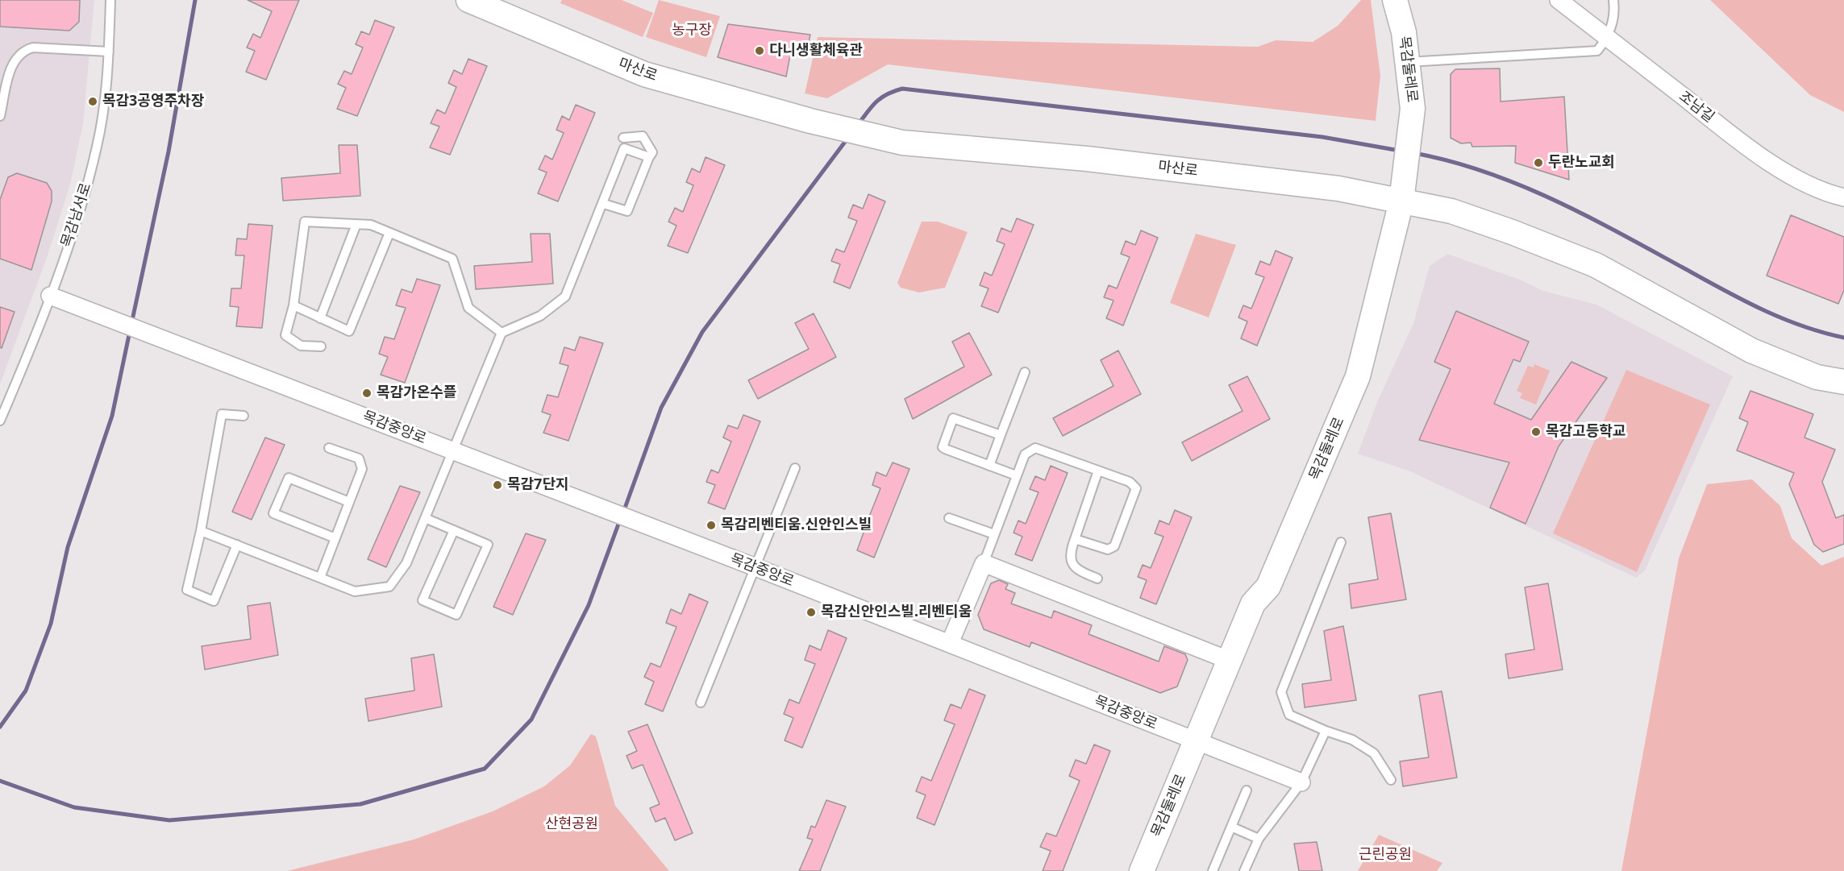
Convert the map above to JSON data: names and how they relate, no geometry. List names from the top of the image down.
{
  "streets": {
    "street": [
      "목감둘레로",
      "마산로",
      "조남길",
      "목감중앙로"
    ],
    "lane": ["목감남서로"]
  },
  "crossings": [
    ["목감둘레로", "마산로"],
    ["목감둘레로", "목감중앙로"],
    ["목감남서로", "목감중앙로"]
  ],
  "parks": ["농구장", "산현공원", "근린공원"],
  "places": [
    "다니생활체육관",
    "목감3공영주차장",
    "두란노교회",
    "목감가온수플",
    "목감고등학교",
    "목감7단지",
    "목감리벤티움.신안인스빌",
    "목감신안인스빌.리벤티움"
  ]
}
